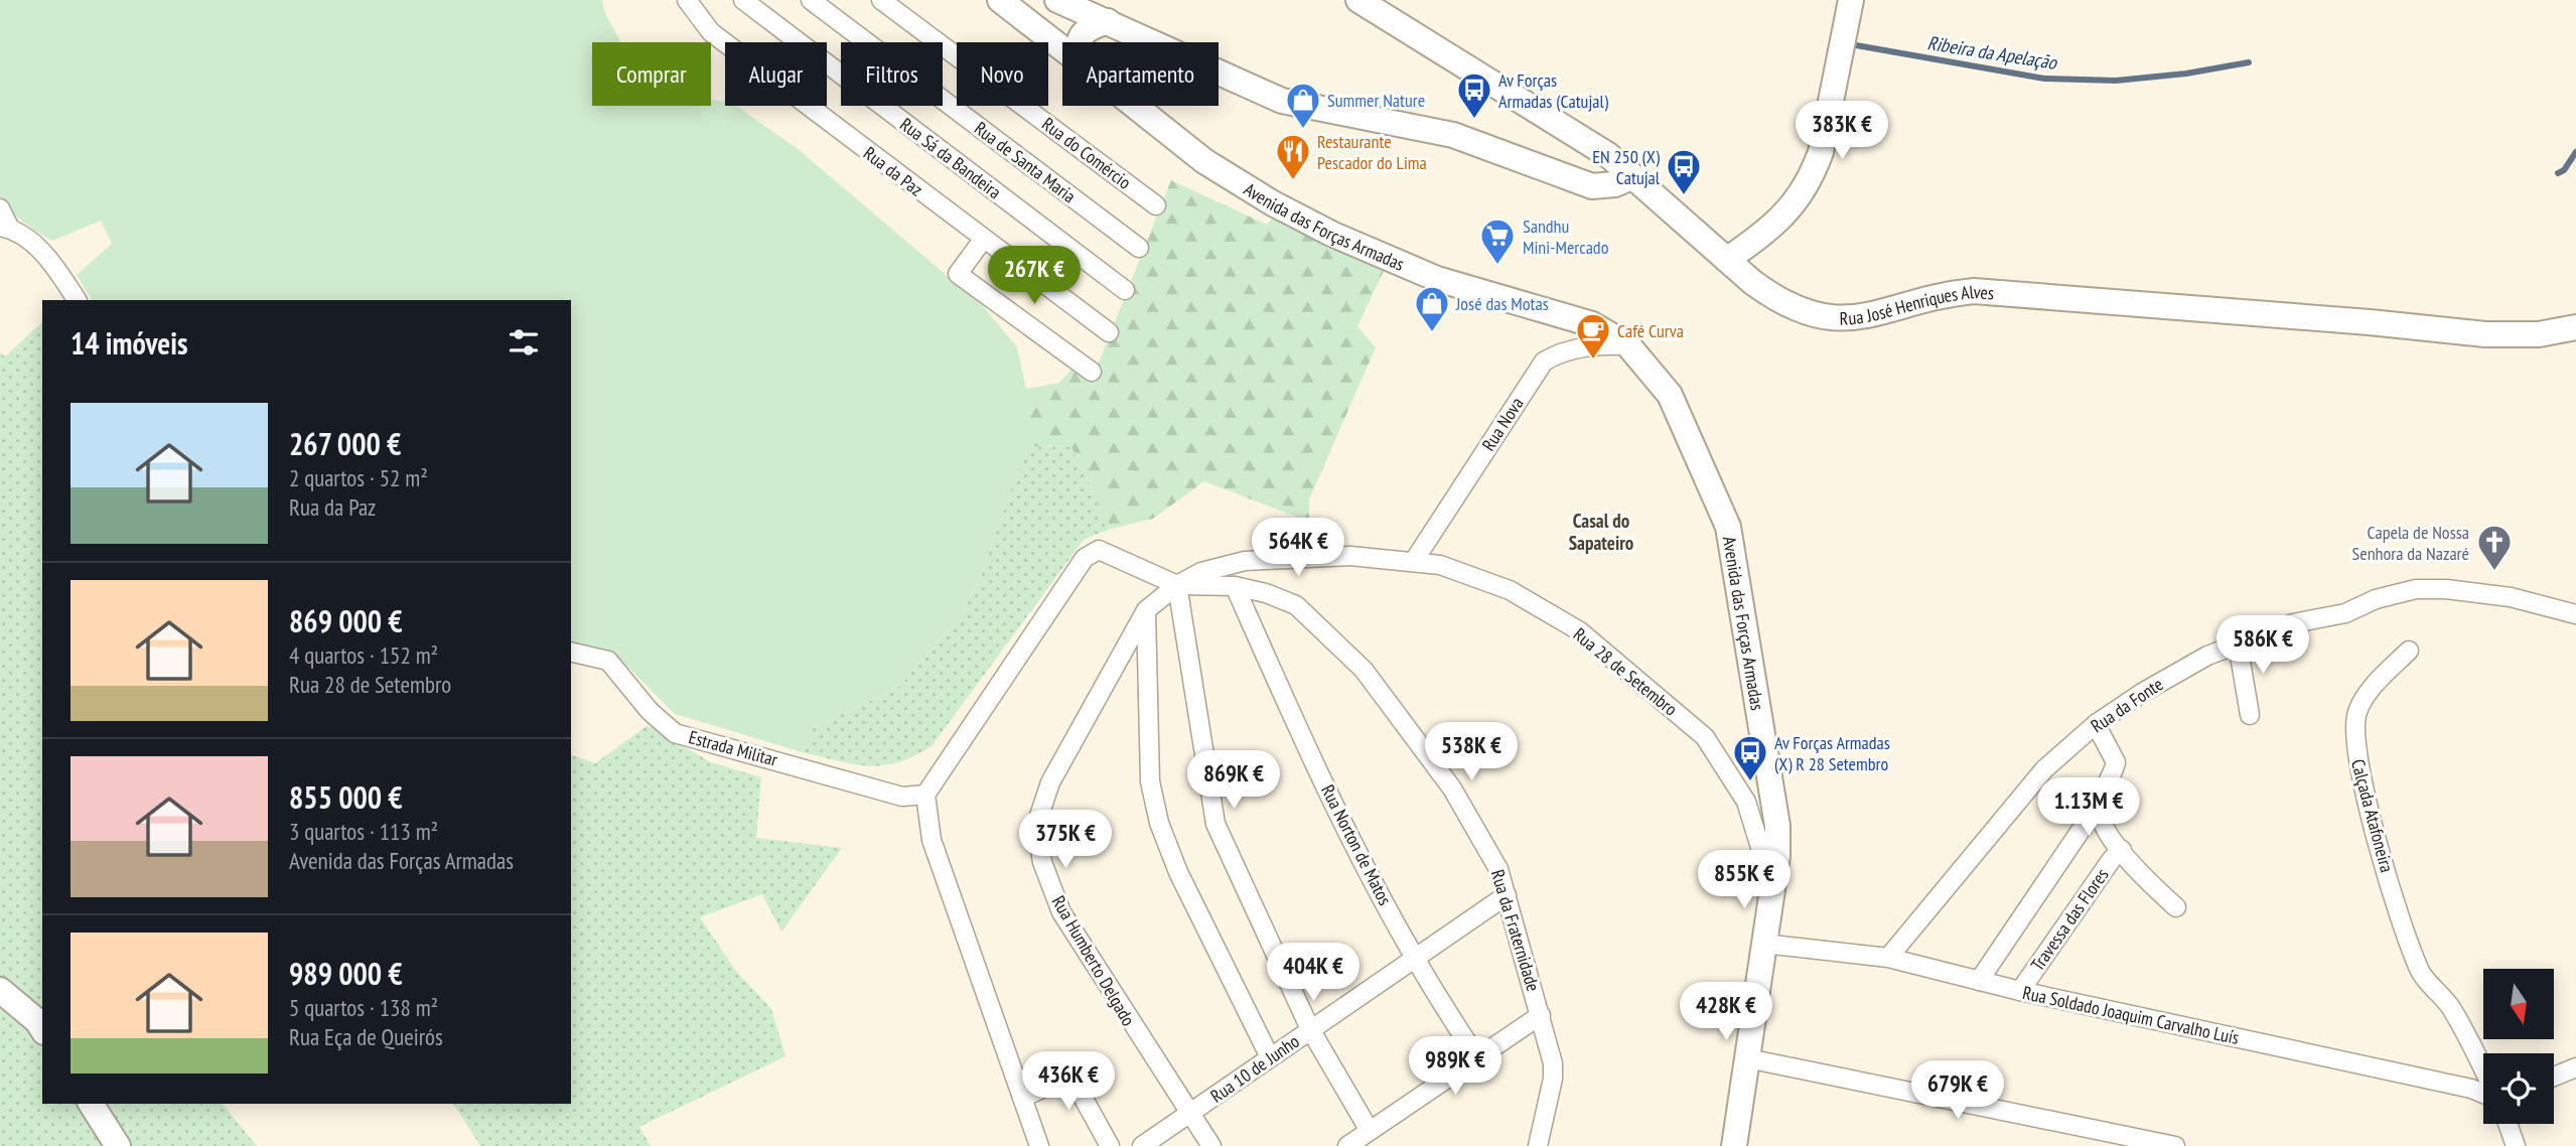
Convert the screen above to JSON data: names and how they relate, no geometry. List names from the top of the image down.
{
  "streets": {
    "street": [
      "Rua do Comércio",
      "Rua Sá da Bandeira",
      "Rua de Santa Maria",
      "Rua da Paz",
      "Avenida das Forças Armadas",
      "Rua José Henriques Alves",
      "Rua Nova",
      "Rua 28 de Setembro",
      "Rua da Fonte",
      "Estrada Militar",
      "Calçada Atafoneira",
      "Rua Norton de Matos",
      "Travessa das Flores",
      "Rua da Fraternidade",
      "Rua Humberto Delgado",
      "Rua Soldado Joaquim Carvalho Luís",
      "Rua 10 de Junho"
    ]
  },
  "crossings": [
    ["Avenida das Forças Armadas", "Rua Nova"],
    ["Avenida das Forças Armadas", "Rua 28 de Setembro"],
    ["Avenida das Forças Armadas", "Rua Soldado Joaquim Carvalho Luís"],
    ["Rua Nova", "Rua 28 de Setembro"],
    ["Rua 28 de Setembro", "Rua da Fraternidade"],
    ["Rua 28 de Setembro", "Rua Humberto Delgado"],
    ["Rua da Fonte", "Rua Soldado Joaquim Carvalho Luís"],
    ["Rua Norton de Matos", "Rua da Fraternidade"],
    ["Rua Norton de Matos", "Rua 10 de Junho"],
    ["Travessa das Flores", "Rua Soldado Joaquim Carvalho Luís"],
    ["Rua da Fraternidade", "Rua Humberto Delgado"],
    ["Rua da Fraternidade", "Rua 10 de Junho"],
    ["Rua Humberto Delgado", "Rua 10 de Junho"]
  ],
  "districts": ["Casal do Sapateiro"],
  "water": ["Ribeira da Apelação"],
  "places": {
    "bus stop": ["Av Forças Armadas (Catujal)", "EN 250 (X) Catujal", "Av Forças Armadas (X) R 28 Setembro"],
    "shop": ["Summer Nature", "José das Motas"],
    "restaurant": ["Restaurante Pescador do Lima"],
    "supermarket": ["Sandhu Mini-Mercado"],
    "cafe": ["Café Curva"],
    "church": ["Capela de Nossa Senhora da Nazaré"]
  },
  "north": "bottom",
  "page": {
    "chip": [
      "Comprar",
      "Alugar",
      "Filtros",
      "Novo",
      "Apartamento"
    ],
    "price": [
      "383K €",
      "267K €",
      "564K €",
      "586K €",
      "538K €",
      "869K €",
      "1.13M €",
      "375K €",
      "855K €",
      "404K €",
      "428K €",
      "989K €",
      "436K €",
      "679K €"
    ],
    "heading": "14 imóveis",
    "list": [
      {
        "name": "267 000 €",
        "note": "2 quartos · 52 m² · Rua da Paz"
      },
      {
        "name": "869 000 €",
        "note": "4 quartos · 152 m² · Rua 28 de Setembro"
      },
      {
        "name": "855 000 €",
        "note": "3 quartos · 113 m² · Avenida das Forças Armadas"
      },
      {
        "name": "989 000 €",
        "note": "5 quartos · 138 m² · Rua Eça de Queirós"
      }
    ]
  }
}
